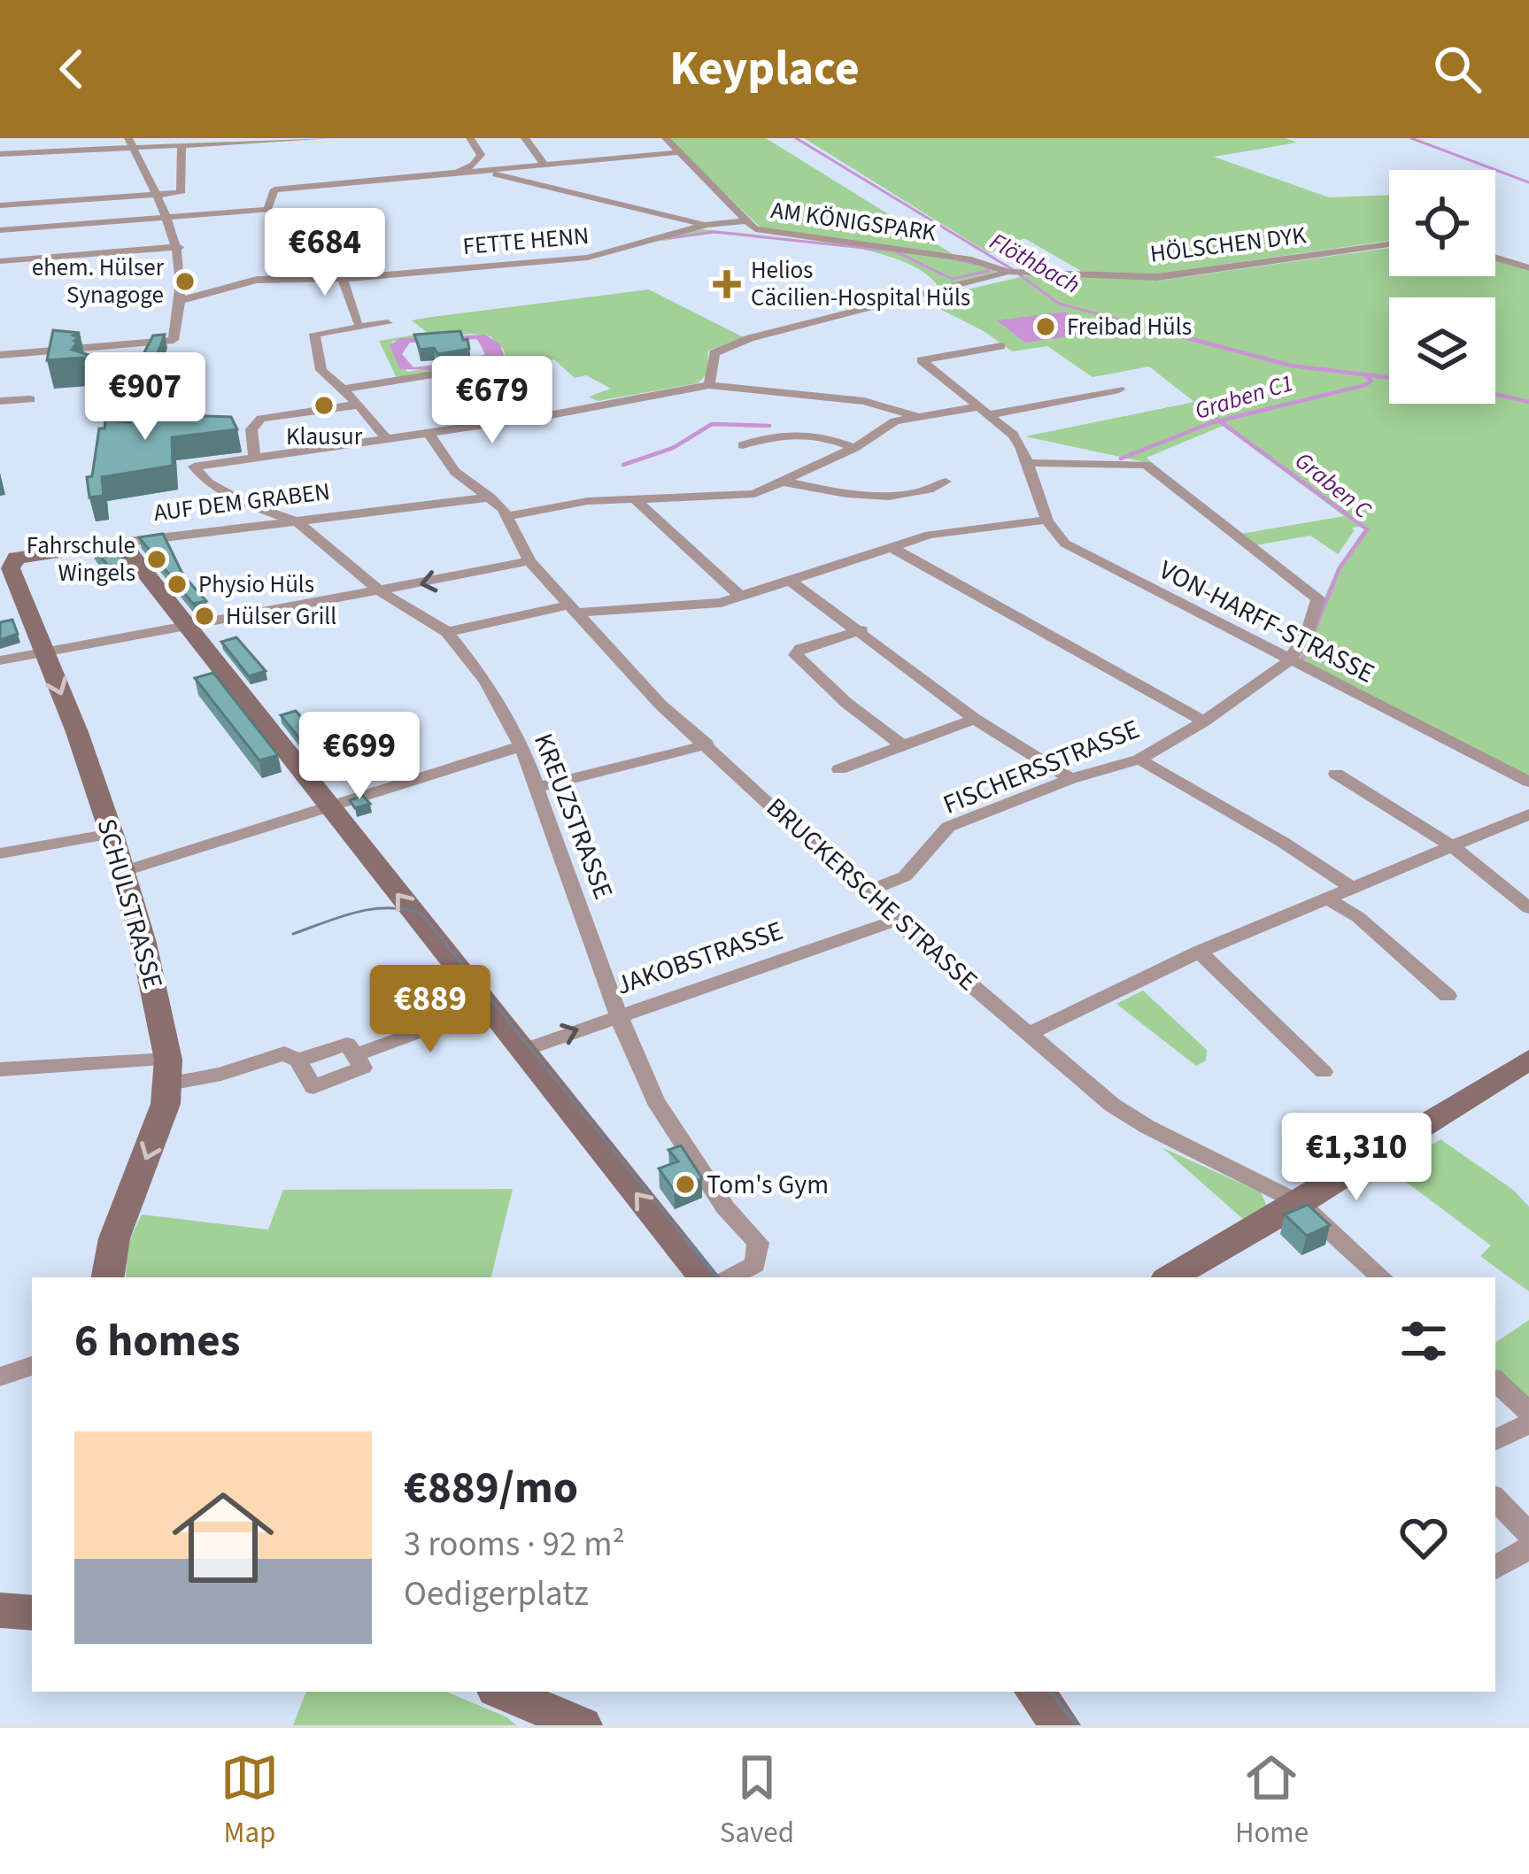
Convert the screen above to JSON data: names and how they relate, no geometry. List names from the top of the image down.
{
  "streets": {
    "street": [
      "AM KÖNIGSPARK",
      "FETTE HENN",
      "HÖLSCHEN DYK",
      "AUF DEM GRABEN",
      "VON-HARFF-STRASSE",
      "FISCHERSSTRASSE",
      "KREUZSTRASSE",
      "BRUCKERSCHE STRASSE",
      "SCHULSTRASSE",
      "JAKOBSTRASSE"
    ]
  },
  "crossings": [
    ["AM KÖNIGSPARK", "FETTE HENN"],
    ["AM KÖNIGSPARK", "HÖLSCHEN DYK"],
    ["AUF DEM GRABEN", "KREUZSTRASSE"],
    ["AUF DEM GRABEN", "BRUCKERSCHE STRASSE"],
    ["AUF DEM GRABEN", "SCHULSTRASSE"],
    ["VON-HARFF-STRASSE", "FISCHERSSTRASSE"],
    ["FISCHERSSTRASSE", "BRUCKERSCHE STRASSE"],
    ["KREUZSTRASSE", "JAKOBSTRASSE"],
    ["BRUCKERSCHE STRASSE", "JAKOBSTRASSE"]
  ],
  "one_way": ["SCHULSTRASSE"],
  "water": ["Flöthbach", "Graben C1", "Graben C"],
  "places": {
    "other": [
      "ehem. Hülser Synagoge",
      "Freibad Hüls",
      "Klausur",
      "Fahrschule Wingels",
      "Physio Hüls",
      "Hülser Grill",
      "Tom's Gym"
    ],
    "health": ["Helios Cäcilien-Hospital Hüls"]
  },
  "page": {
    "header": "Keyplace",
    "price": [
      "€684",
      "€907",
      "€679",
      "€699",
      "€889",
      "€1,310"
    ],
    "heading": "6 homes",
    "list": [
      {
        "name": "€889/mo",
        "note": "3 rooms · 92 m² · Oedigerplatz"
      }
    ],
    "tabs": ["Map", "Saved", "Home"]
  }
}
